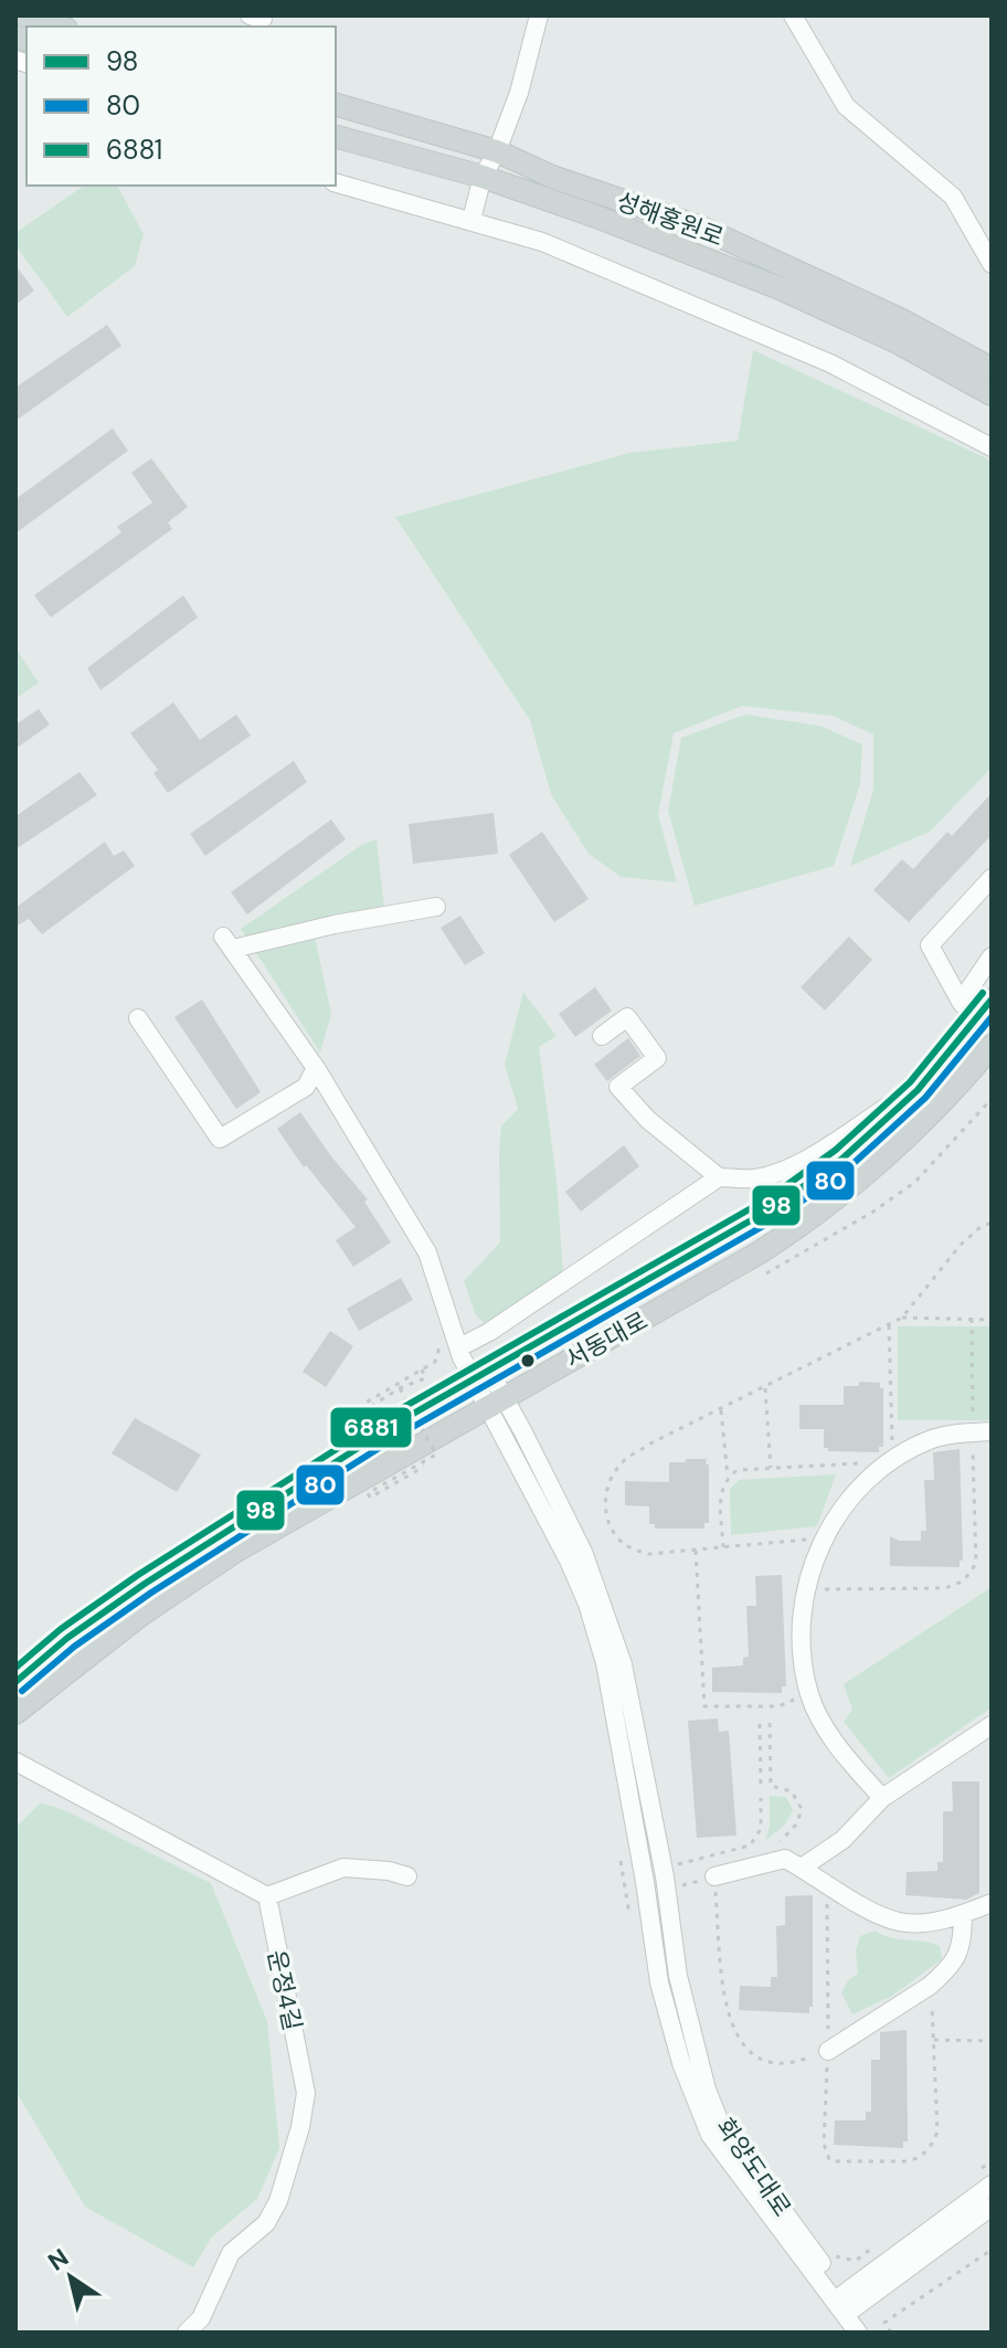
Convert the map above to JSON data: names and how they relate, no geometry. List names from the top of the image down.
{
  "streets": {
    "main road": ["성해홍원로", "서동대로"],
    "street": ["운정4길", "화양도대로"]
  },
  "crossings": [
    ["서동대로", "화양도대로"]
  ],
  "lines": ["transit line 6881", "transit line 98", "transit line 80"],
  "legend": ["98", "80", "6881"],
  "north": "top left"
}
